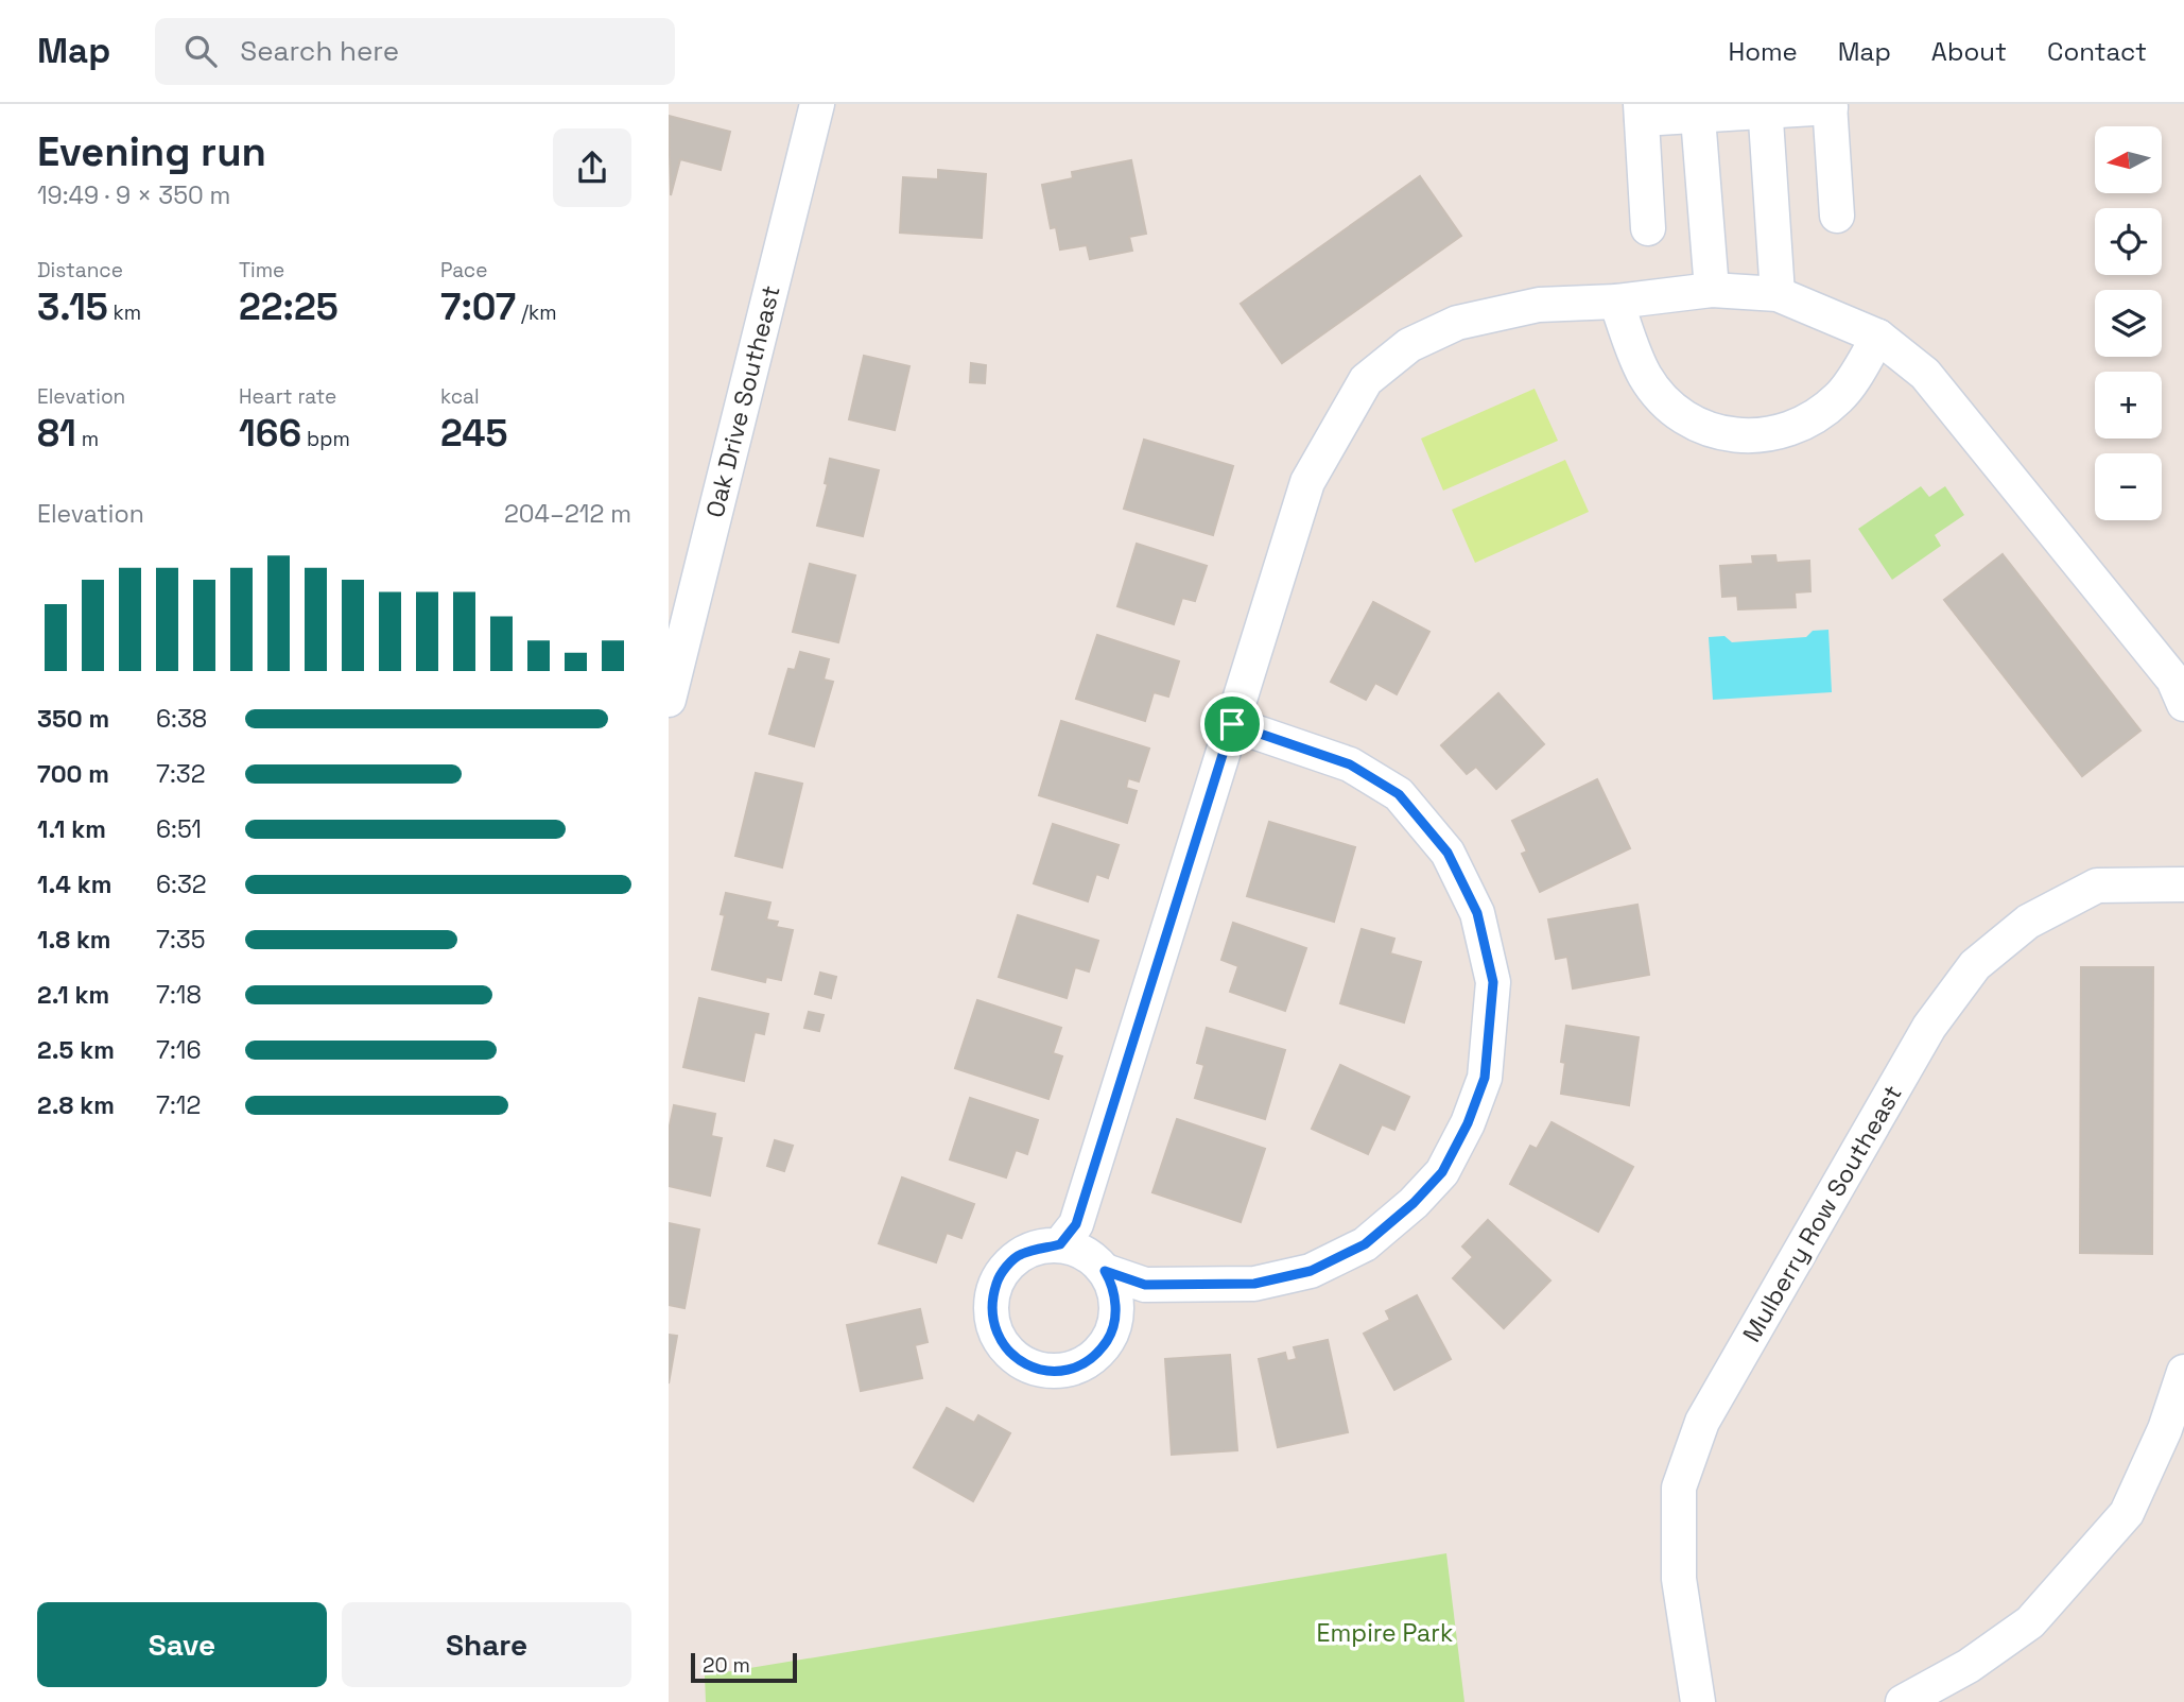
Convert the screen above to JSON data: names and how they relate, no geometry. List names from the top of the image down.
{
  "streets": {
    "street": ["Oak Drive Southeast", "Mulberry Row Southeast"]
  },
  "parks": ["Empire Park"],
  "scale_bar": "20 m",
  "north": "left",
  "page": {
    "header": "Map",
    "search": "Search here",
    "nav": [
      "Home",
      "Map",
      "About",
      "Contact"
    ],
    "heading": ["Evening run", "19:49 · 9 × 350 m"],
    "map_buttons": ["+", "−"],
    "stats": [
      ["Distance", "3.15 km"],
      ["Time", "22:25"],
      ["Pace", "7:07 /km"],
      ["Elevation", "81 m"],
      ["Heart rate", "166 bpm"],
      ["kcal", "245"]
    ],
    "chart": ["Elevation", "204–212 m"],
    "list": [
      {
        "name": "350 m",
        "note": "6:38"
      },
      {
        "name": "700 m",
        "note": "7:32"
      },
      {
        "name": "1.1 km",
        "note": "6:51"
      },
      {
        "name": "1.4 km",
        "note": "6:32"
      },
      {
        "name": "1.8 km",
        "note": "7:35"
      },
      {
        "name": "2.1 km",
        "note": "7:18"
      },
      {
        "name": "2.5 km",
        "note": "7:16"
      },
      {
        "name": "2.8 km",
        "note": "7:12"
      }
    ],
    "buttons": ["Save", "Share"],
    "scale": "20 m"
  }
}
